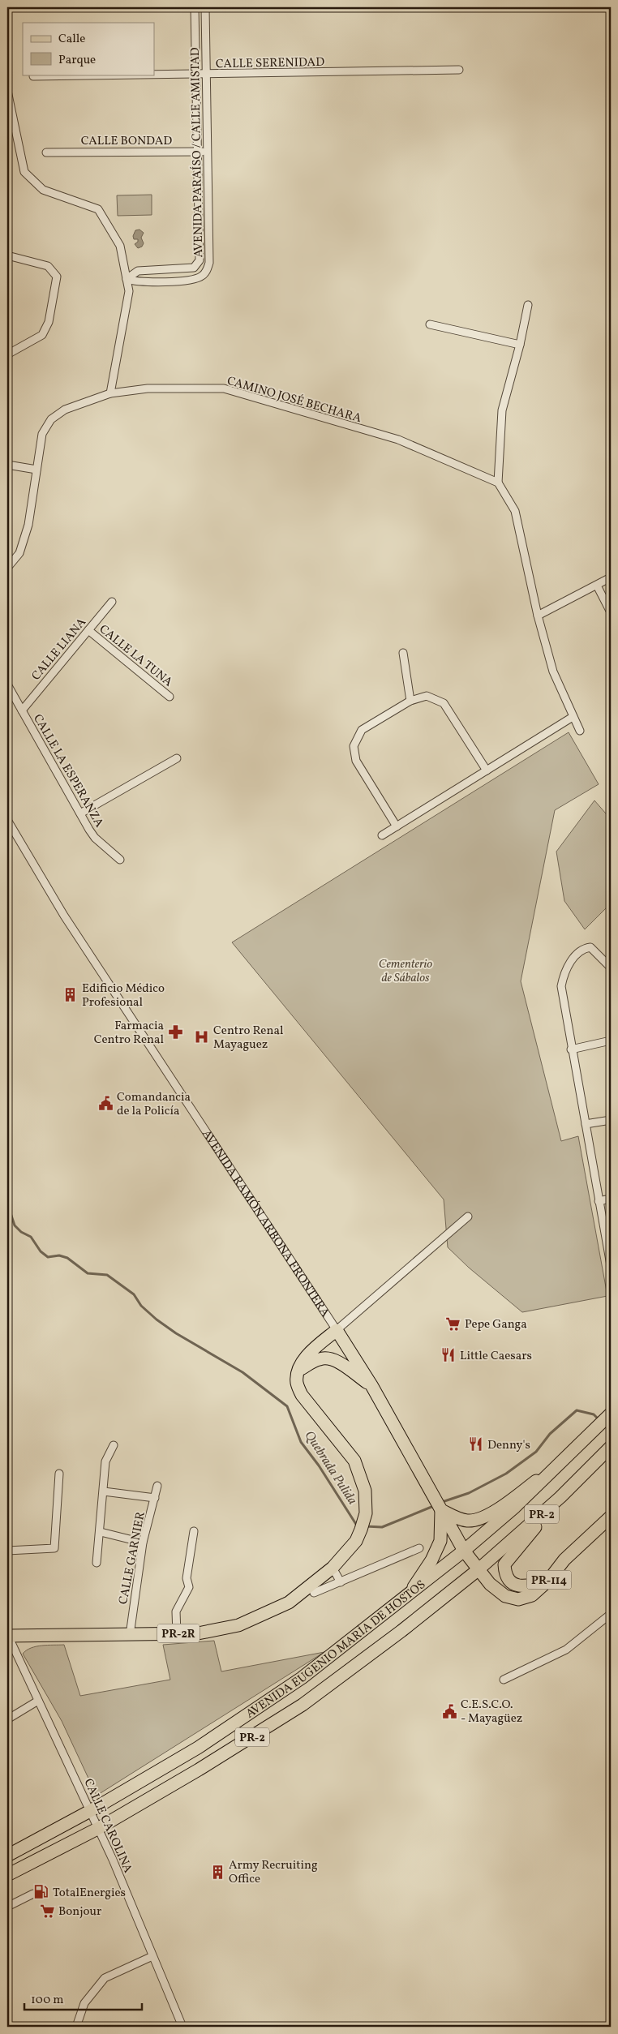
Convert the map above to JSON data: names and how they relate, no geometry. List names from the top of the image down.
{
  "streets": {
    "main road": [
      "AVENIDA RAMÓN ARBONA FRONTERA",
      "PR-2",
      "PR-114",
      "PR-2R",
      "AVENIDA EUGENIO MARÍA DE HOSTOS"
    ],
    "street": [
      "CALLE SERENIDAD",
      "CALLE BONDAD",
      "AVENIDA PARAÍSO / CALLE AMISTAD",
      "CAMINO JOSÉ BECHARA",
      "CALLE LIANA",
      "CALLE LA TUNA",
      "CALLE LA ESPERANZA",
      "CALLE GARNIER",
      "CALLE CAROLINA"
    ]
  },
  "crossings": [
    ["CALLE SERENIDAD", "AVENIDA PARAÍSO / CALLE AMISTAD"],
    ["CALLE BONDAD", "AVENIDA PARAÍSO / CALLE AMISTAD"],
    ["CALLE LIANA", "CALLE LA TUNA"],
    ["CALLE LIANA", "CALLE LA ESPERANZA"],
    ["AVENIDA RAMÓN ARBONA FRONTERA", "PR-114"],
    ["AVENIDA RAMÓN ARBONA FRONTERA", "AVENIDA EUGENIO MARÍA DE HOSTOS"],
    ["CALLE GARNIER", "PR-2R"],
    ["PR-114", "AVENIDA EUGENIO MARÍA DE HOSTOS"],
    ["PR-2R", "CALLE CAROLINA"],
    ["AVENIDA EUGENIO MARÍA DE HOSTOS", "CALLE CAROLINA"]
  ],
  "water": ["Quebrada Pulida"],
  "parks": ["Cementerio de Sábalos"],
  "places": {
    "building": ["Edificio Médico Profesional", "Army Recruiting Office"],
    "pharmacy": ["Farmacia Centro Renal"],
    "hospital": ["Centro Renal Mayaguez"],
    "public building": ["Comandancia de la Policía", "C.E.S.C.O. - Mayagüez"],
    "supermarket": ["Pepe Ganga", "Bonjour"],
    "restaurant": ["Little Caesars", "Denny's"],
    "fuel station": ["TotalEnergies"]
  },
  "legend": ["Calle", "Parque"],
  "scale_bar": "100 m"
}
